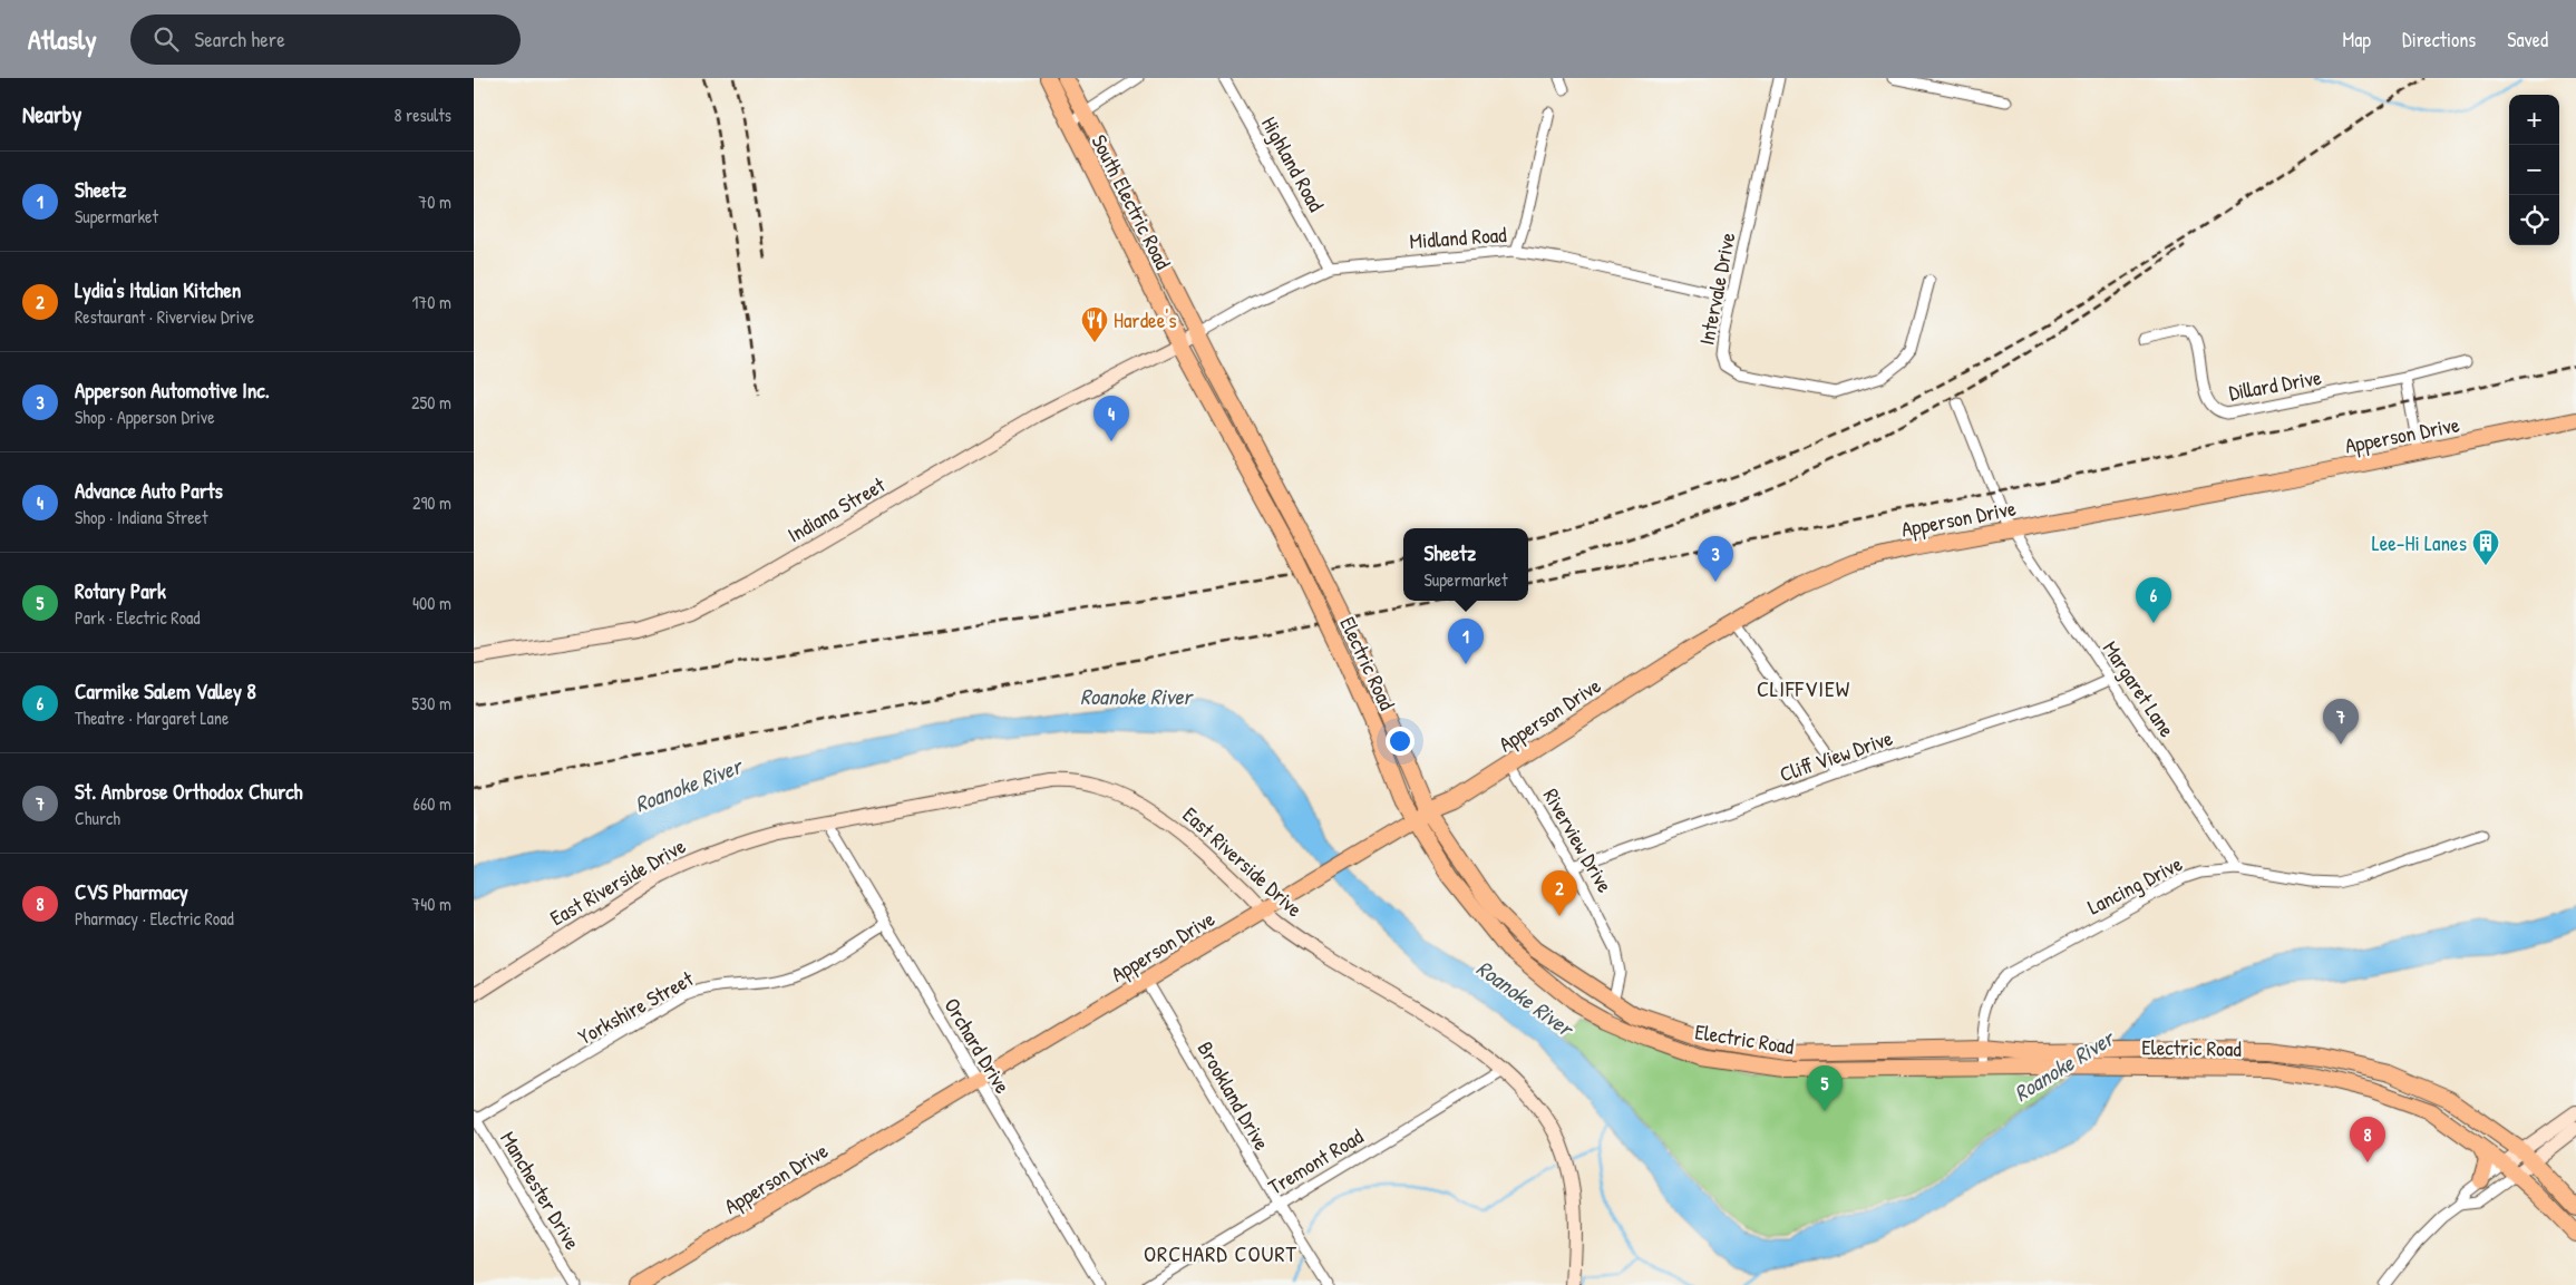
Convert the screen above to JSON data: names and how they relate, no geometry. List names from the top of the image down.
{
  "streets": {
    "main road": ["South Electric Road", "Apperson Drive", "Electric Road"],
    "street": [
      "Highland Road",
      "Midland Road",
      "Intervale Drive",
      "Dillard Drive",
      "Indiana Street",
      "Margaret Lane",
      "Cliff View Drive",
      "Riverview Drive",
      "East Riverside Drive",
      "Lancing Drive",
      "Yorkshire Street",
      "Orchard Drive",
      "Brookland Drive",
      "Tremont Road",
      "Manchester Drive"
    ]
  },
  "crossings": [
    ["Highland Road", "Midland Road"],
    ["South Electric Road", "Midland Road"],
    ["South Electric Road", "Indiana Street"],
    ["South Electric Road", "Electric Road"],
    ["Midland Road", "Intervale Drive"],
    ["Midland Road", "Indiana Street"],
    ["Midland Road", "Electric Road"],
    ["Apperson Drive", "Electric Road"],
    ["Apperson Drive", "Margaret Lane"],
    ["Apperson Drive", "Riverview Drive"],
    ["Apperson Drive", "East Riverside Drive"],
    ["Apperson Drive", "Orchard Drive"],
    ["Apperson Drive", "Brookland Drive"],
    ["Indiana Street", "Electric Road"],
    ["Electric Road", "Riverview Drive"],
    ["Electric Road", "Lancing Drive"],
    ["Margaret Lane", "Cliff View Drive"],
    ["Margaret Lane", "Lancing Drive"],
    ["Cliff View Drive", "Riverview Drive"],
    ["East Riverside Drive", "Orchard Drive"],
    ["East Riverside Drive", "Tremont Road"],
    ["Yorkshire Street", "Orchard Drive"],
    ["Yorkshire Street", "Manchester Drive"],
    ["Brookland Drive", "Tremont Road"]
  ],
  "districts": ["CLIFFVIEW", "ORCHARD COURT"],
  "water": ["Roanoke River"],
  "places": {
    "restaurant": ["Hardee's"],
    "building": ["Lee-Hi Lanes"]
  },
  "page": {
    "header": "Atlasly",
    "search": "Search here",
    "nav": ["Map", "Directions", "Saved"],
    "heading": ["Nearby", "8 results"],
    "map_buttons": ["+", "−"],
    "list": [
      {
        "mark": "1",
        "name": "Sheetz",
        "note": "Supermarket",
        "value": "70 m"
      },
      {
        "mark": "2",
        "name": "Lydia's Italian Kitchen",
        "note": "Restaurant · Riverview Drive",
        "value": "170 m"
      },
      {
        "mark": "3",
        "name": "Apperson Automotive Inc.",
        "note": "Shop · Apperson Drive",
        "value": "250 m"
      },
      {
        "mark": "4",
        "name": "Advance Auto Parts",
        "note": "Shop · Indiana Street",
        "value": "290 m"
      },
      {
        "mark": "5",
        "name": "Rotary Park",
        "note": "Park · Electric Road",
        "value": "400 m"
      },
      {
        "mark": "6",
        "name": "Carmike Salem Valley 8",
        "note": "Theatre · Margaret Lane",
        "value": "530 m"
      },
      {
        "mark": "7",
        "name": "St. Ambrose Orthodox Church",
        "note": "Church",
        "value": "660 m"
      },
      {
        "mark": "8",
        "name": "CVS Pharmacy",
        "note": "Pharmacy · Electric Road",
        "value": "740 m"
      }
    ],
    "pins": [
      "4",
      "3",
      "6",
      "1",
      "7",
      "2",
      "5",
      "8"
    ],
    "popup": ["Sheetz", "Supermarket"]
  }
}
